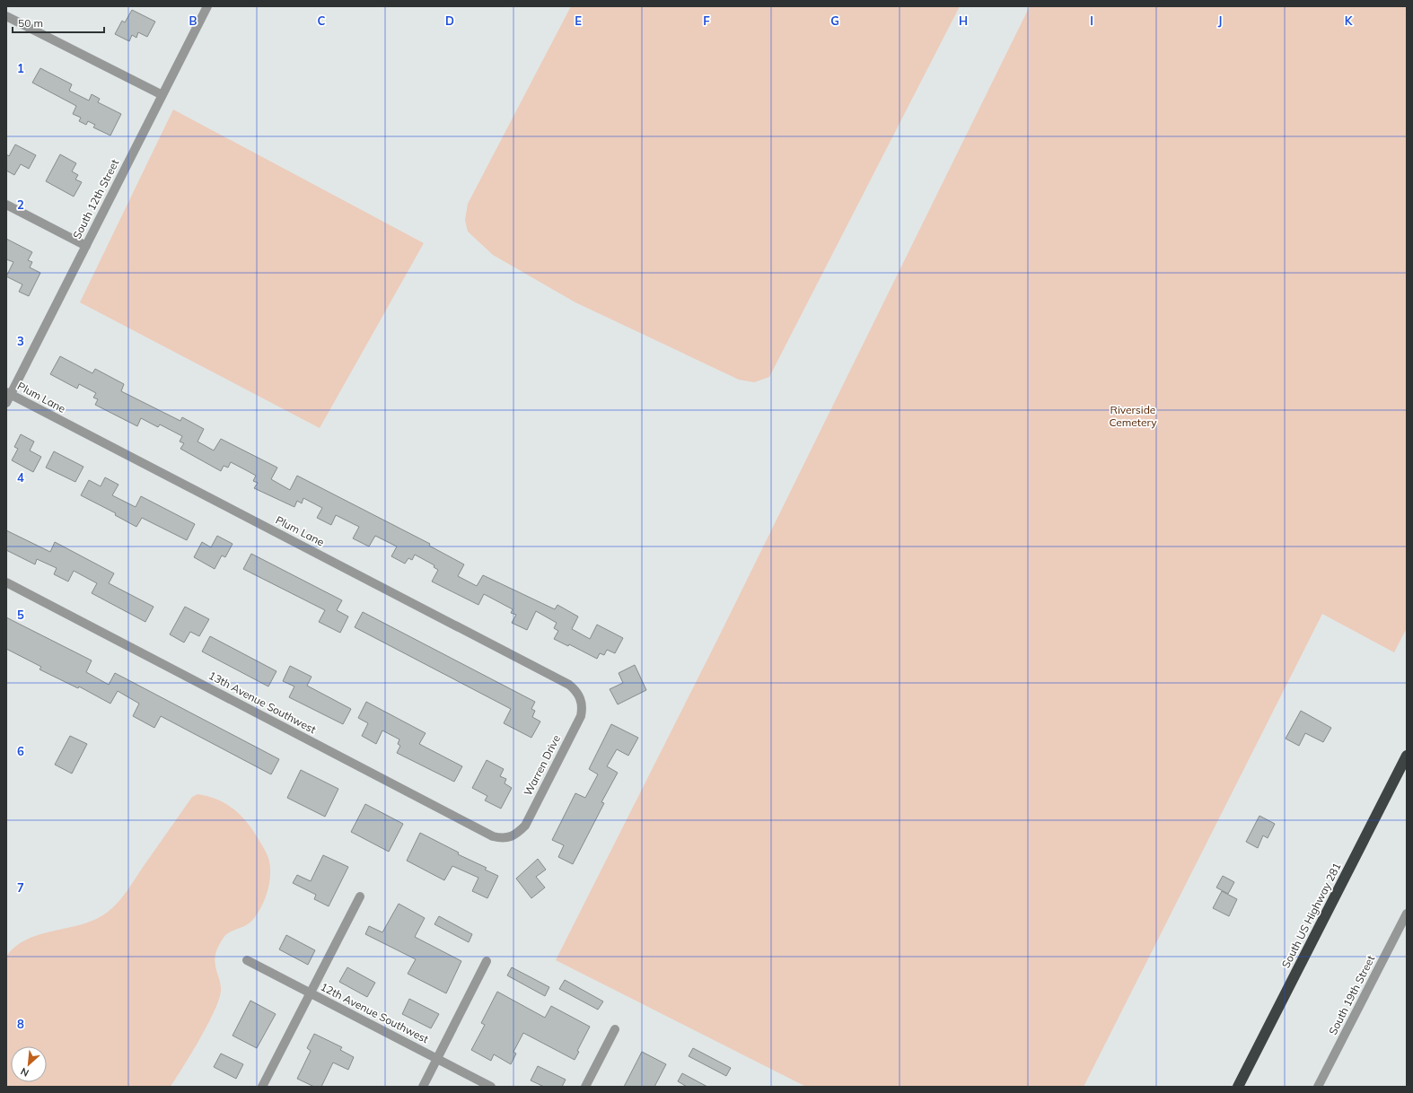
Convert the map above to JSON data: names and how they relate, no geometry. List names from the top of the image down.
{
  "streets": {
    "highway": ["South US Highway 281"],
    "street": [
      "South 12th Street",
      "Plum Lane",
      "13th Avenue Southwest",
      "Warren Drive",
      "South 19th Street",
      "12th Avenue Southwest"
    ]
  },
  "crossings": [
    ["South 12th Street", "Plum Lane"],
    ["Plum Lane", "Warren Drive"],
    ["13th Avenue Southwest", "Warren Drive"]
  ],
  "parks": ["Riverside Cemetery"],
  "scale_bar": "50 m",
  "north": "bottom left",
  "grid": {
    "columns": [
      "B",
      "C",
      "D",
      "E",
      "F",
      "G",
      "H",
      "I",
      "J",
      "K"
    ],
    "rows": [
      "1",
      "2",
      "3",
      "4",
      "5",
      "6",
      "7",
      "8"
    ]
  }
}
